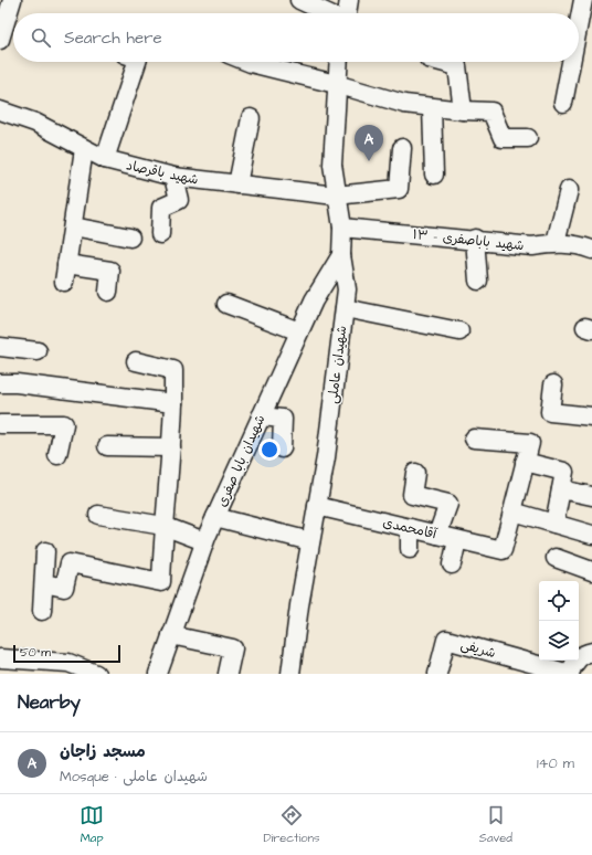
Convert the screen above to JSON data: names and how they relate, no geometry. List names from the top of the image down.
{
  "streets": {
    "street": [
      "شهید باقرصاد",
      "شهید باباصفری - ۱۳",
      "شهیدان عاملی",
      "شهیدان بابا صفری",
      "آقامحمدی",
      "شریفی"
    ]
  },
  "crossings": [
    ["شهید باقرصاد", "شهیدان عاملی"],
    ["شهید باباصفری - ۱۳", "شهیدان عاملی"],
    ["شهیدان عاملی", "شهیدان بابا صفری"],
    ["شهیدان عاملی", "آقامحمدی"]
  ],
  "scale_bar": "50 m",
  "page": {
    "search": "Search here",
    "pins": "A",
    "scale": "50 m",
    "heading": "Nearby",
    "list": [
      {
        "mark": "A",
        "name": "مسجد زاجان",
        "note": "Mosque · شهیدان عاملی",
        "value": "140 m"
      }
    ],
    "nav": ["Map", "Directions", "Saved"]
  }
}
